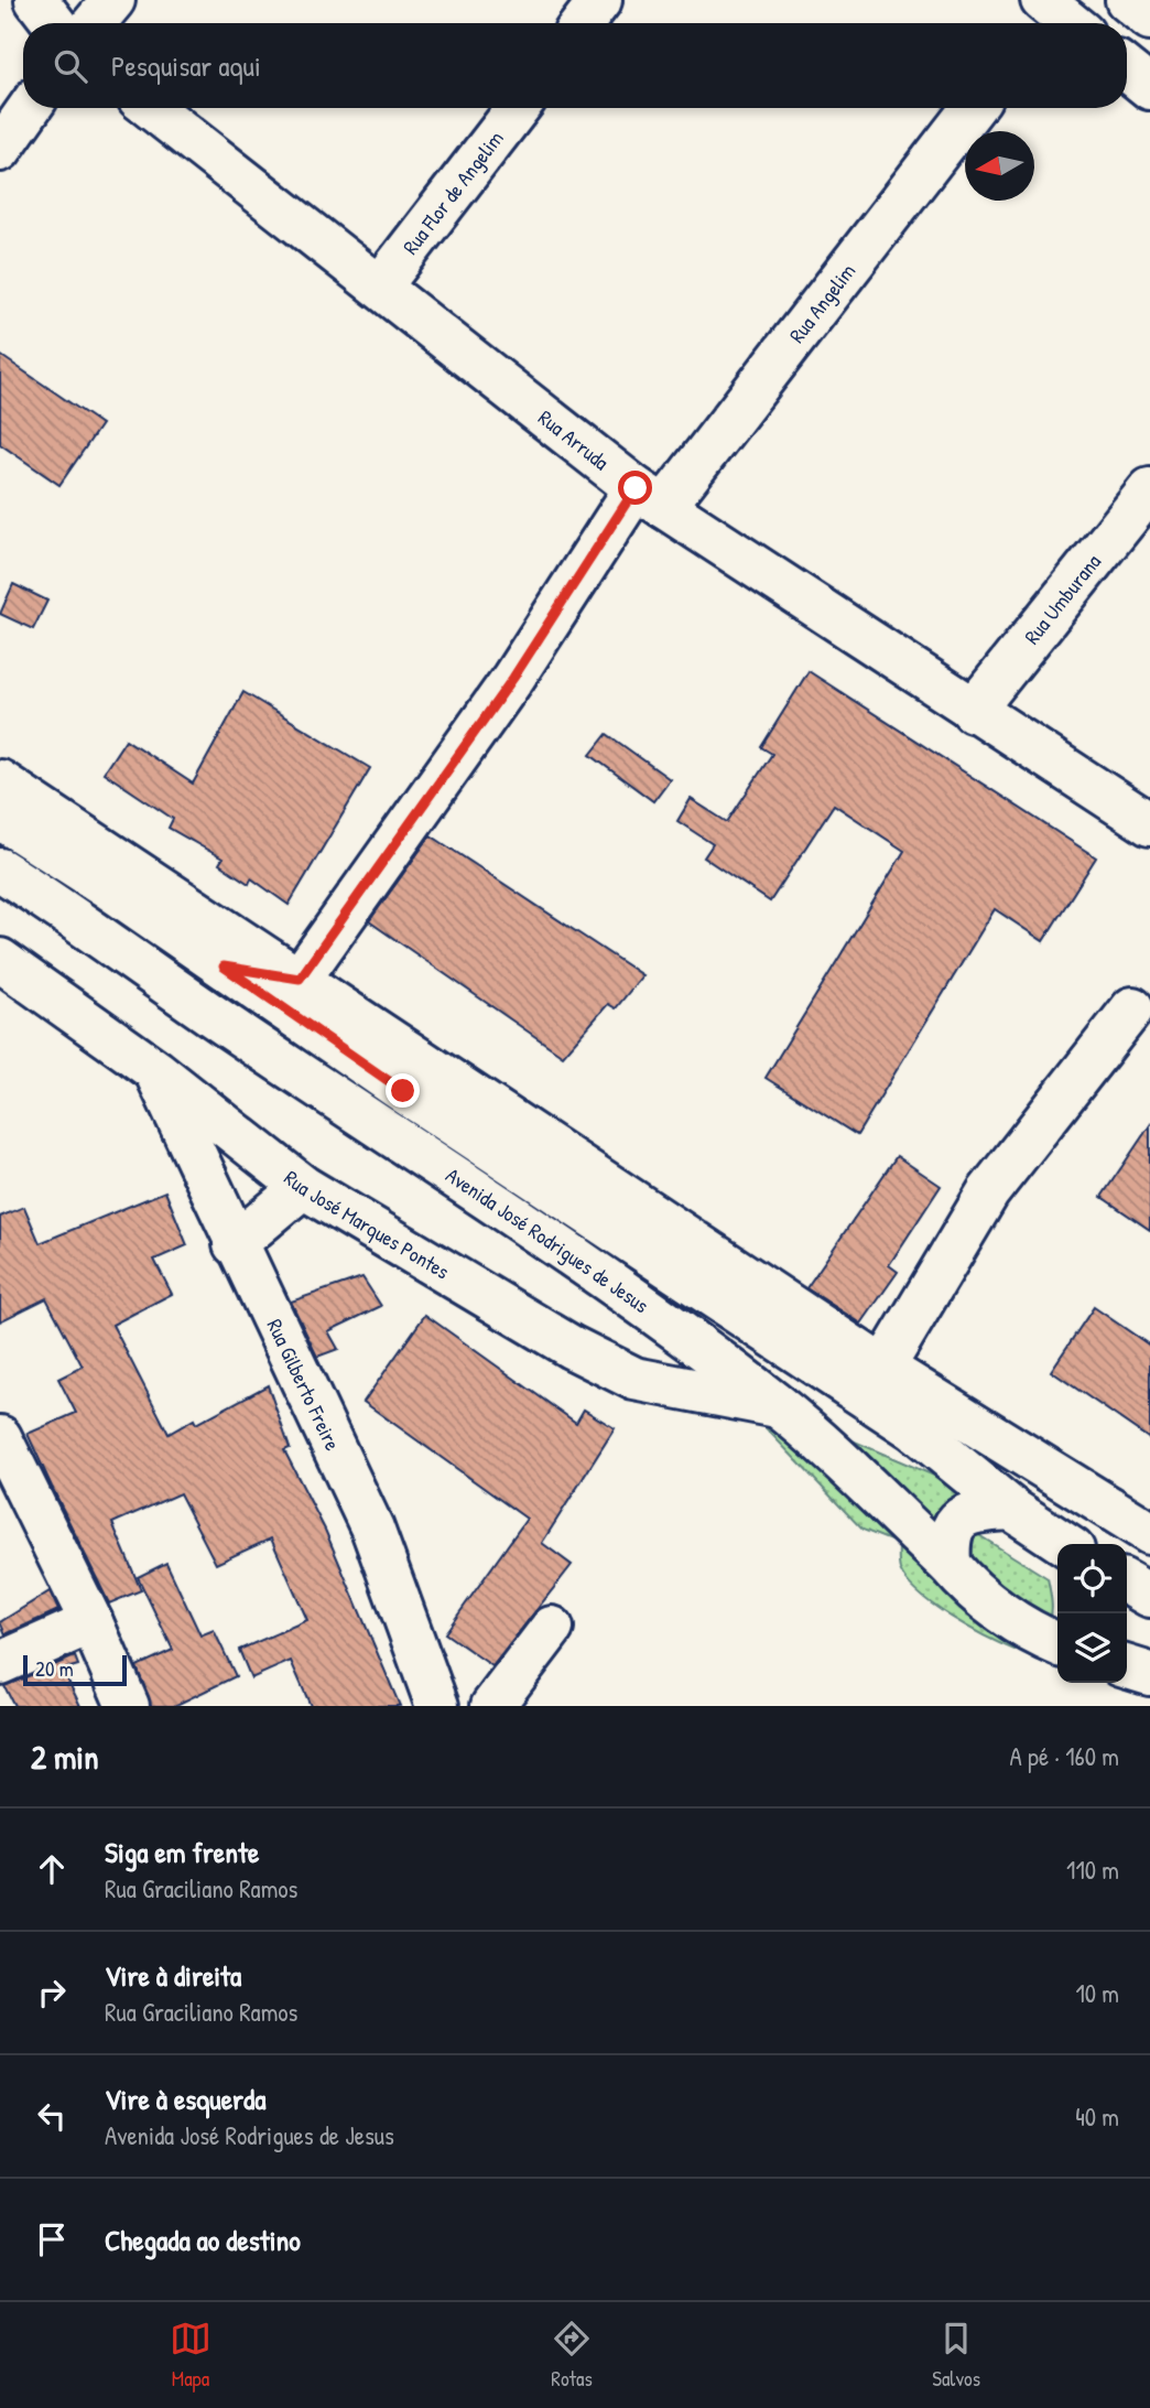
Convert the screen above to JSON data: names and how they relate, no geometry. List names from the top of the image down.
{
  "streets": {
    "street": [
      "Rua Flor de Angelim",
      "Rua Angelim",
      "Rua Arruda",
      "Rua Umburana",
      "Rua José Marques Pontes",
      "Avenida José Rodrigues de Jesus",
      "Rua Gilberto Freire"
    ]
  },
  "crossings": [
    ["Rua Flor de Angelim", "Rua Arruda"],
    ["Rua Angelim", "Rua Arruda"],
    ["Rua Arruda", "Rua Umburana"],
    ["Rua José Marques Pontes", "Avenida José Rodrigues de Jesus"],
    ["Rua José Marques Pontes", "Rua Gilberto Freire"]
  ],
  "scale_bar": "20 m",
  "north": "left",
  "page": {
    "search": "Pesquisar aqui",
    "scale": "20 m",
    "heading": ["2 min", "A pé · 160 m"],
    "list": [
      ["Siga em frente", "Rua Graciliano Ramos", "110 m"],
      ["Vire à direita", "Rua Graciliano Ramos", "10 m"],
      ["Vire à esquerda", "Avenida José Rodrigues de Jesus", "40 m"],
      "Chegada ao destino"
    ],
    "nav": ["Mapa", "Rotas", "Salvos"]
  }
}
